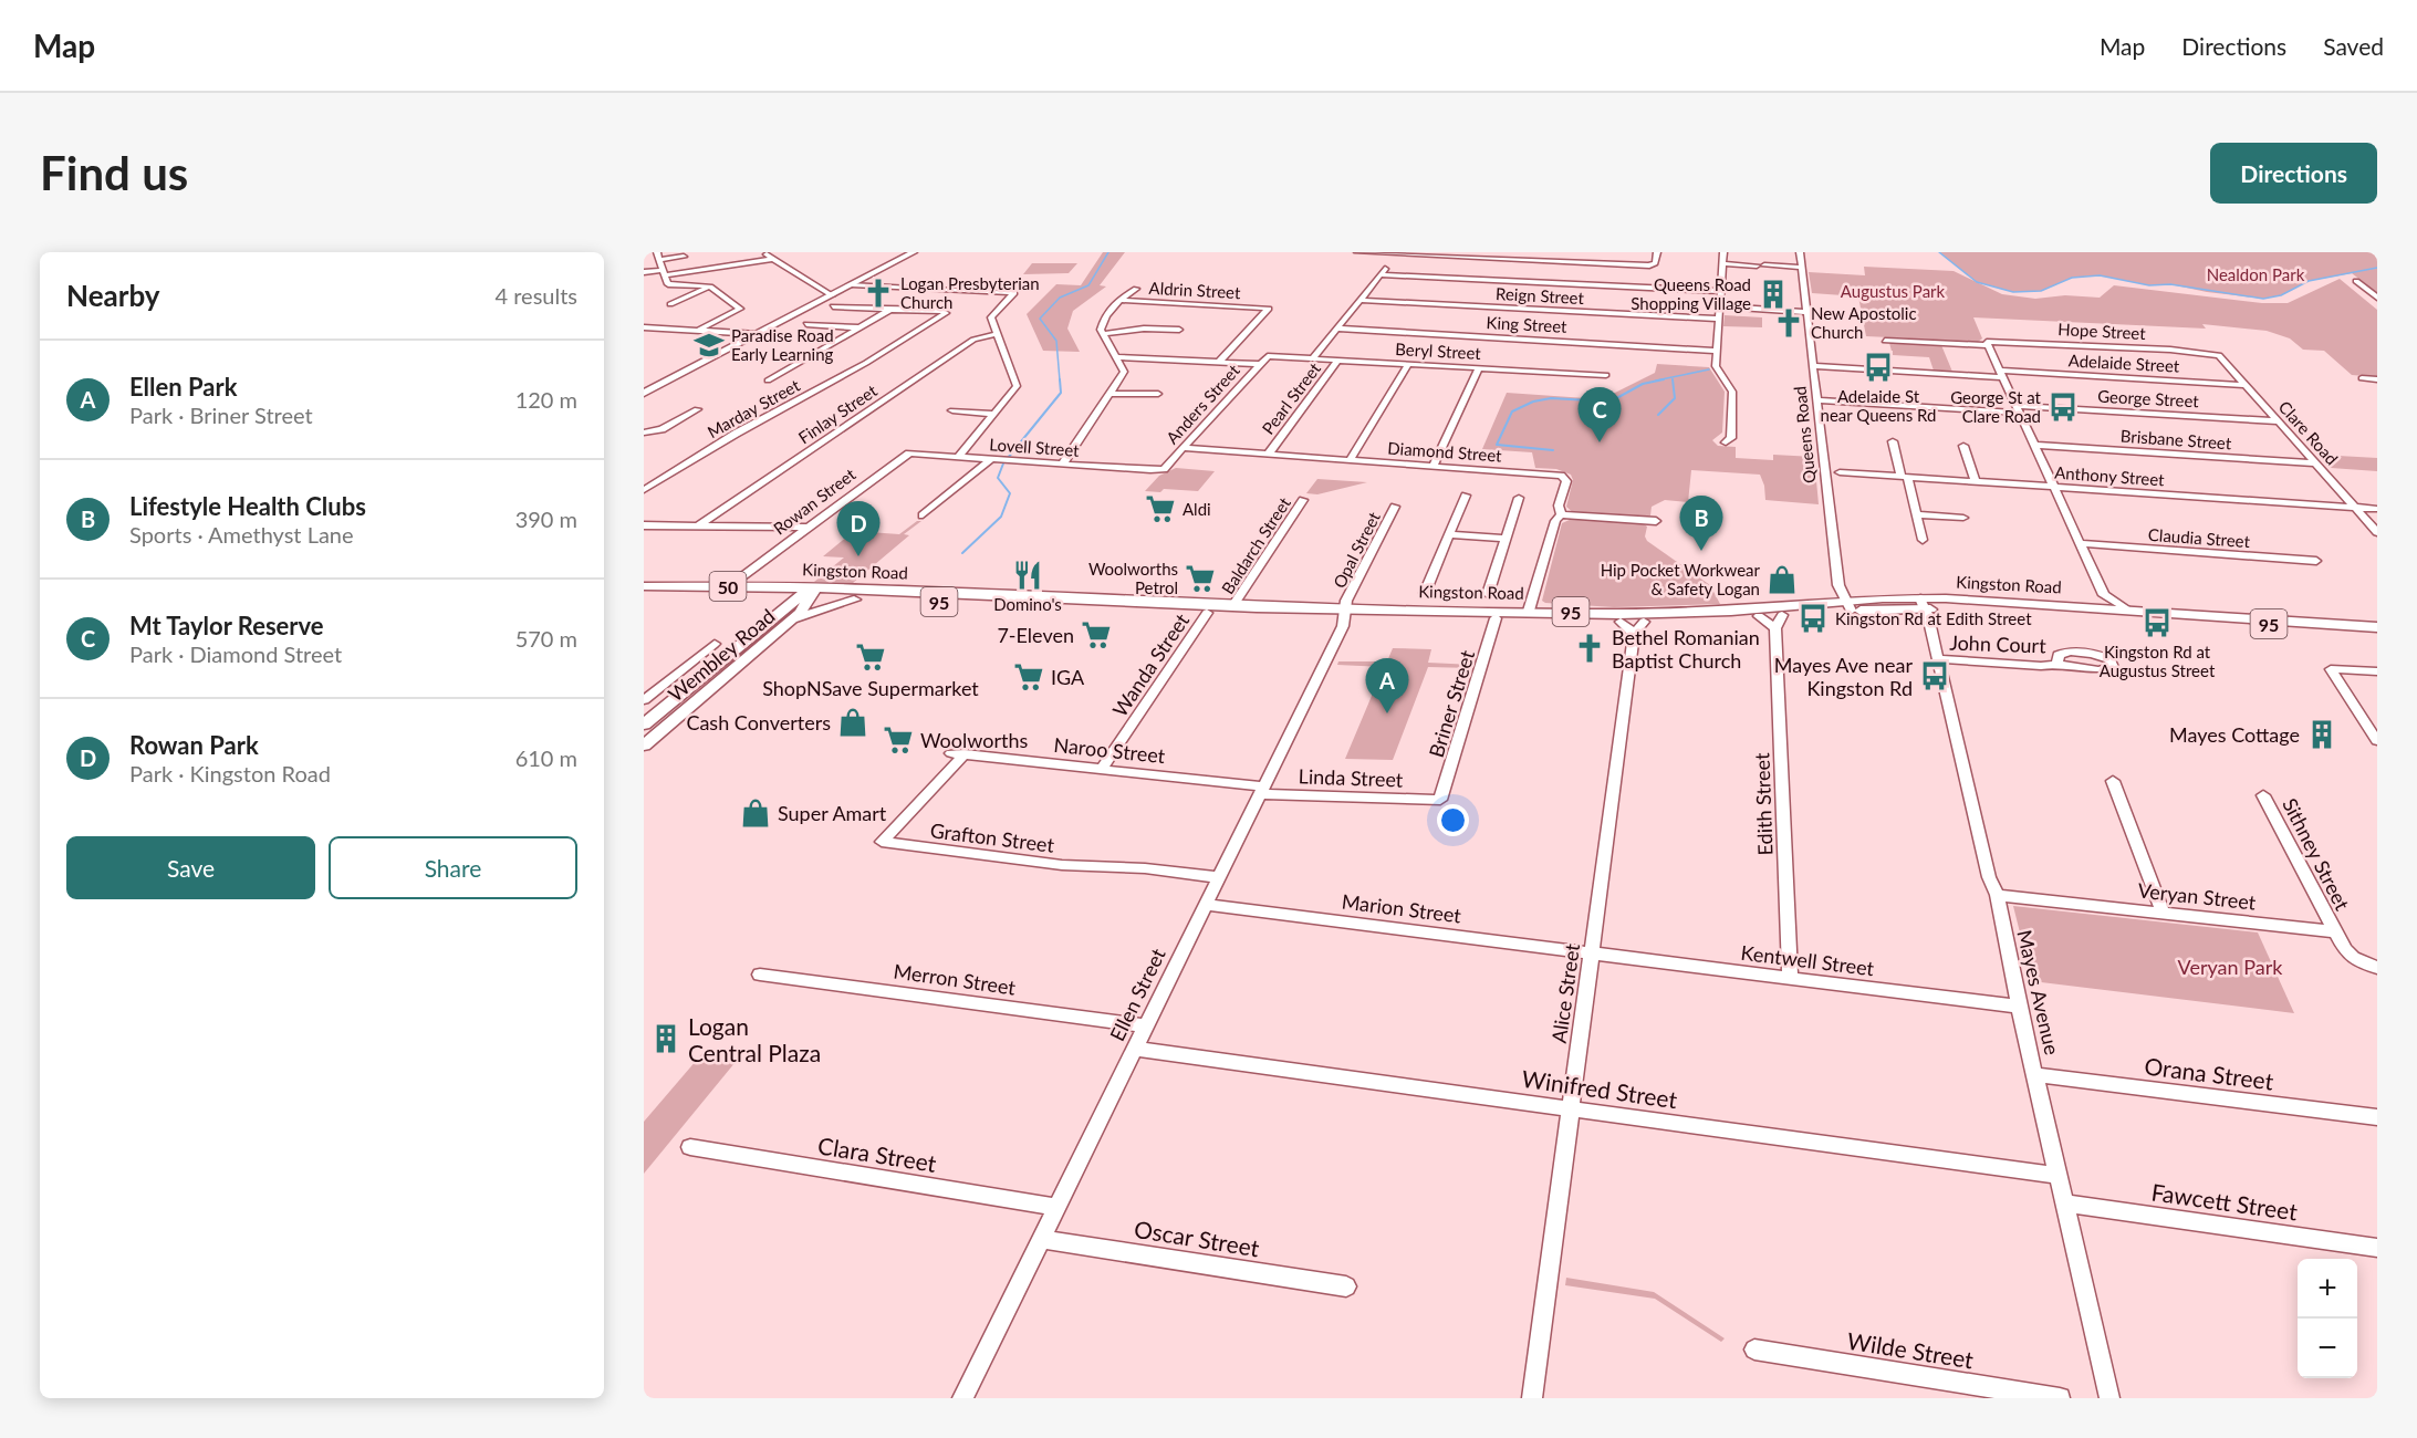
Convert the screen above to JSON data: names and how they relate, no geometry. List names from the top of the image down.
{
  "streets": {
    "main road": [
      "Kingston Road",
      "50",
      "95",
      "Wembley Road"
    ],
    "street": [
      "Aldrin Street",
      "Reign Street",
      "King Street",
      "Hope Street",
      "Beryl Street",
      "Adelaide Street",
      "Pearl Street",
      "George Street",
      "Anders Street",
      "Marday Street",
      "Finlay Street",
      "Clare Road",
      "Queens Road",
      "Brisbane Street",
      "Lovell Street",
      "Diamond Street",
      "Anthony Street",
      "Rowan Street",
      "Claudia Street",
      "Baldarch Street",
      "Opal Street",
      "John Court",
      "Wanda Street",
      "Briner Street",
      "Naroo Street",
      "Linda Street",
      "Edith Street",
      "Grafton Street",
      "Sithney Street",
      "Veryan Street",
      "Marion Street",
      "Kentwell Street",
      "Merron Street",
      "Mayes Avenue",
      "Alice Street",
      "Ellen Street",
      "Orana Street",
      "Winifred Street",
      "Clara Street",
      "Fawcett Street",
      "Oscar Street",
      "Wilde Street"
    ]
  },
  "crossings": [
    ["Hope Street", "Clare Road"],
    ["Beryl Street", "Pearl Street"],
    ["Beryl Street", "Anders Street"],
    ["Adelaide Street", "Clare Road"],
    ["Adelaide Street", "Queens Road"],
    ["Pearl Street", "Diamond Street"],
    ["George Street", "Clare Road"],
    ["George Street", "Queens Road"],
    ["Anders Street", "Lovell Street"],
    ["Anders Street", "Diamond Street"],
    ["Clare Road", "Brisbane Street"],
    ["Clare Road", "Anthony Street"],
    ["Queens Road", "Kingston Road"],
    ["Lovell Street", "Rowan Street"],
    ["Diamond Street", "Kingston Road"],
    ["Rowan Street", "Kingston Road"],
    ["Baldarch Street", "Kingston Road"],
    ["Opal Street", "Kingston Road"],
    ["Opal Street", "Ellen Street"],
    ["Kingston Road", "50"],
    ["Kingston Road", "Wembley Road"],
    ["Kingston Road", "Wanda Street"],
    ["Kingston Road", "Briner Street"],
    ["Kingston Road", "Edith Street"],
    ["Kingston Road", "Mayes Avenue"],
    ["Kingston Road", "Alice Street"],
    ["Kingston Road", "Ellen Street"],
    ["50", "Wembley Road"],
    ["John Court", "Mayes Avenue"],
    ["Wanda Street", "Naroo Street"],
    ["Briner Street", "Linda Street"],
    ["Naroo Street", "Linda Street"],
    ["Naroo Street", "Grafton Street"],
    ["Naroo Street", "Ellen Street"],
    ["Linda Street", "Ellen Street"],
    ["Edith Street", "Kentwell Street"],
    ["Grafton Street", "Ellen Street"],
    ["Sithney Street", "Veryan Street"],
    ["Veryan Street", "Mayes Avenue"],
    ["Marion Street", "Kentwell Street"],
    ["Marion Street", "Alice Street"],
    ["Marion Street", "Ellen Street"],
    ["Kentwell Street", "Mayes Avenue"],
    ["Kentwell Street", "Alice Street"],
    ["Merron Street", "Ellen Street"],
    ["Mayes Avenue", "Orana Street"],
    ["Mayes Avenue", "Winifred Street"],
    ["Mayes Avenue", "Fawcett Street"],
    ["Alice Street", "Winifred Street"],
    ["Ellen Street", "Winifred Street"],
    ["Ellen Street", "Clara Street"],
    ["Ellen Street", "Oscar Street"]
  ],
  "parks": ["Nealdon Park", "Augustus Park", "Veryan Park"],
  "places": {
    "church": ["Logan Presbyterian Church", "New Apostolic Church", "Bethel Romanian Baptist Church"],
    "building": ["Queens Road Shopping Village", "Mayes Cottage", "Logan Central Plaza"],
    "school or university": ["Paradise Road Early Learning"],
    "bus stop": [
      "Adelaide St near Queens Rd",
      "George St at Clare Road",
      "Kingston Rd at Edith Street",
      "Kingston Rd at Augustus Street",
      "Mayes Ave near Kingston Rd"
    ],
    "supermarket": [
      "Aldi",
      "Woolworths Petrol",
      "7-Eleven",
      "ShopNSave Supermarket",
      "IGA",
      "Woolworths"
    ],
    "restaurant": ["Domino's"],
    "shop": ["Hip Pocket Workwear & Safety Logan", "Cash Converters", "Super Amart"]
  },
  "page": {
    "header": "Map",
    "nav": ["Map", "Directions", "Saved"],
    "buttons": [
      "Directions",
      ["Save", "Share"]
    ],
    "title": "Find us",
    "heading": ["Nearby", "4 results"],
    "list": [
      {
        "mark": "A",
        "name": "Ellen Park",
        "note": "Park · Briner Street",
        "value": "120 m"
      },
      {
        "mark": "B",
        "name": "Lifestyle Health Clubs",
        "note": "Sports · Amethyst Lane",
        "value": "390 m"
      },
      {
        "mark": "C",
        "name": "Mt Taylor Reserve",
        "note": "Park · Diamond Street",
        "value": "570 m"
      },
      {
        "mark": "D",
        "name": "Rowan Park",
        "note": "Park · Kingston Road",
        "value": "610 m"
      }
    ],
    "pins": [
      "C",
      "B",
      "D",
      "A"
    ],
    "map_buttons": ["+", "−"]
  }
}
